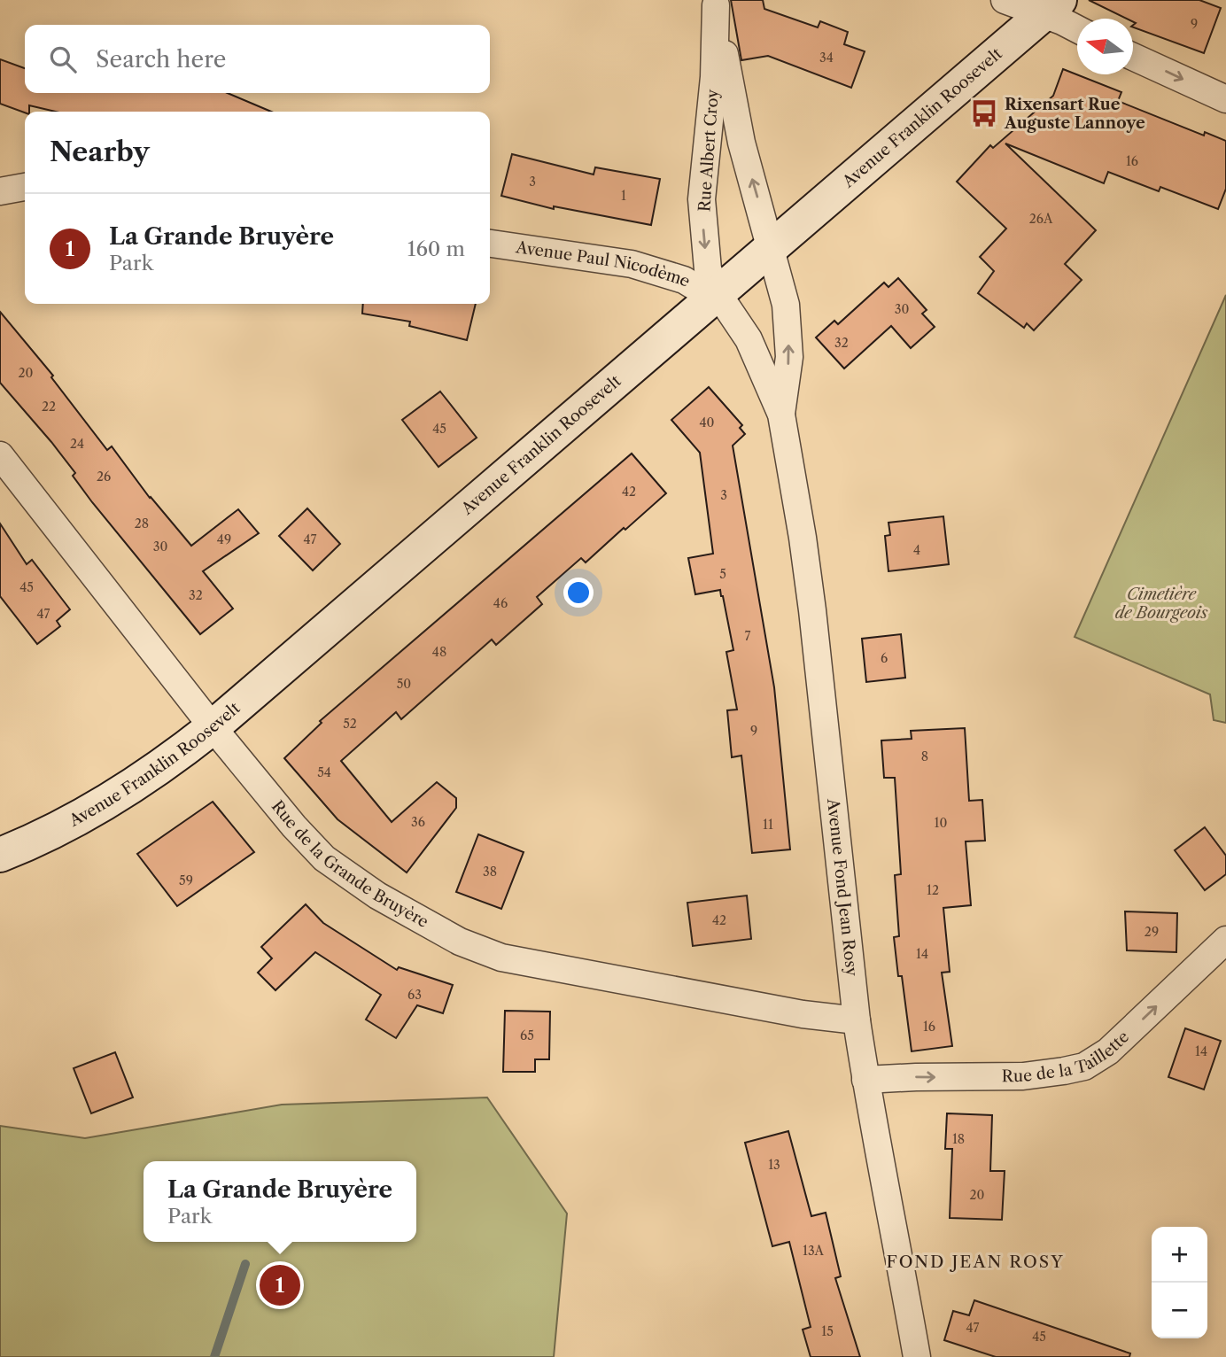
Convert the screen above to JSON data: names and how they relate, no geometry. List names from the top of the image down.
{
  "streets": {
    "main road": ["Avenue Franklin Roosevelt"],
    "street": [
      "Rue Albert Croy",
      "Avenue Paul Nicodème",
      "Rue de la Grande Bruyère",
      "Avenue Fond Jean Rosy",
      "Rue de la Taillette"
    ]
  },
  "crossings": [
    ["Avenue Franklin Roosevelt", "Rue Albert Croy"],
    ["Avenue Franklin Roosevelt", "Avenue Paul Nicodème"],
    ["Avenue Franklin Roosevelt", "Rue de la Grande Bruyère"],
    ["Avenue Franklin Roosevelt", "Avenue Fond Jean Rosy"],
    ["Rue Albert Croy", "Avenue Paul Nicodème"],
    ["Rue Albert Croy", "Avenue Fond Jean Rosy"],
    ["Avenue Paul Nicodème", "Avenue Fond Jean Rosy"],
    ["Rue de la Grande Bruyère", "Avenue Fond Jean Rosy"],
    ["Avenue Fond Jean Rosy", "Rue de la Taillette"]
  ],
  "one_way": ["Rue de la Taillette"],
  "districts": ["FOND JEAN ROSY"],
  "parks": ["Cimetière de Bourgeois"],
  "places": {
    "bus stop": ["Rixensart Rue Auguste Lannoye"]
  },
  "house_numbers": [
    "9",
    "34",
    "16",
    "3",
    "1",
    "26A",
    "30",
    "32",
    "20",
    "22",
    "40",
    "45",
    "24",
    "26",
    "42",
    "3",
    "28",
    "49",
    "47",
    "30",
    "4",
    "5",
    "45",
    "32",
    "46",
    "47",
    "7",
    "48",
    "6",
    "50",
    "52",
    "9",
    "8",
    "54",
    "36",
    "10",
    "11",
    "38",
    "59",
    "12",
    "42",
    "29",
    "14",
    "63",
    "16",
    "65",
    "14",
    "18",
    "13",
    "20",
    "13A",
    "47",
    "15",
    "45"
  ],
  "north": "left",
  "page": {
    "search": "Search here",
    "heading": "Nearby",
    "list": [
      {
        "mark": "1",
        "name": "La Grande Bruyère",
        "note": "Park",
        "value": "160 m"
      }
    ],
    "popup": ["La Grande Bruyère", "Park"],
    "map_buttons": ["+", "−"],
    "pins": "1"
  }
}
